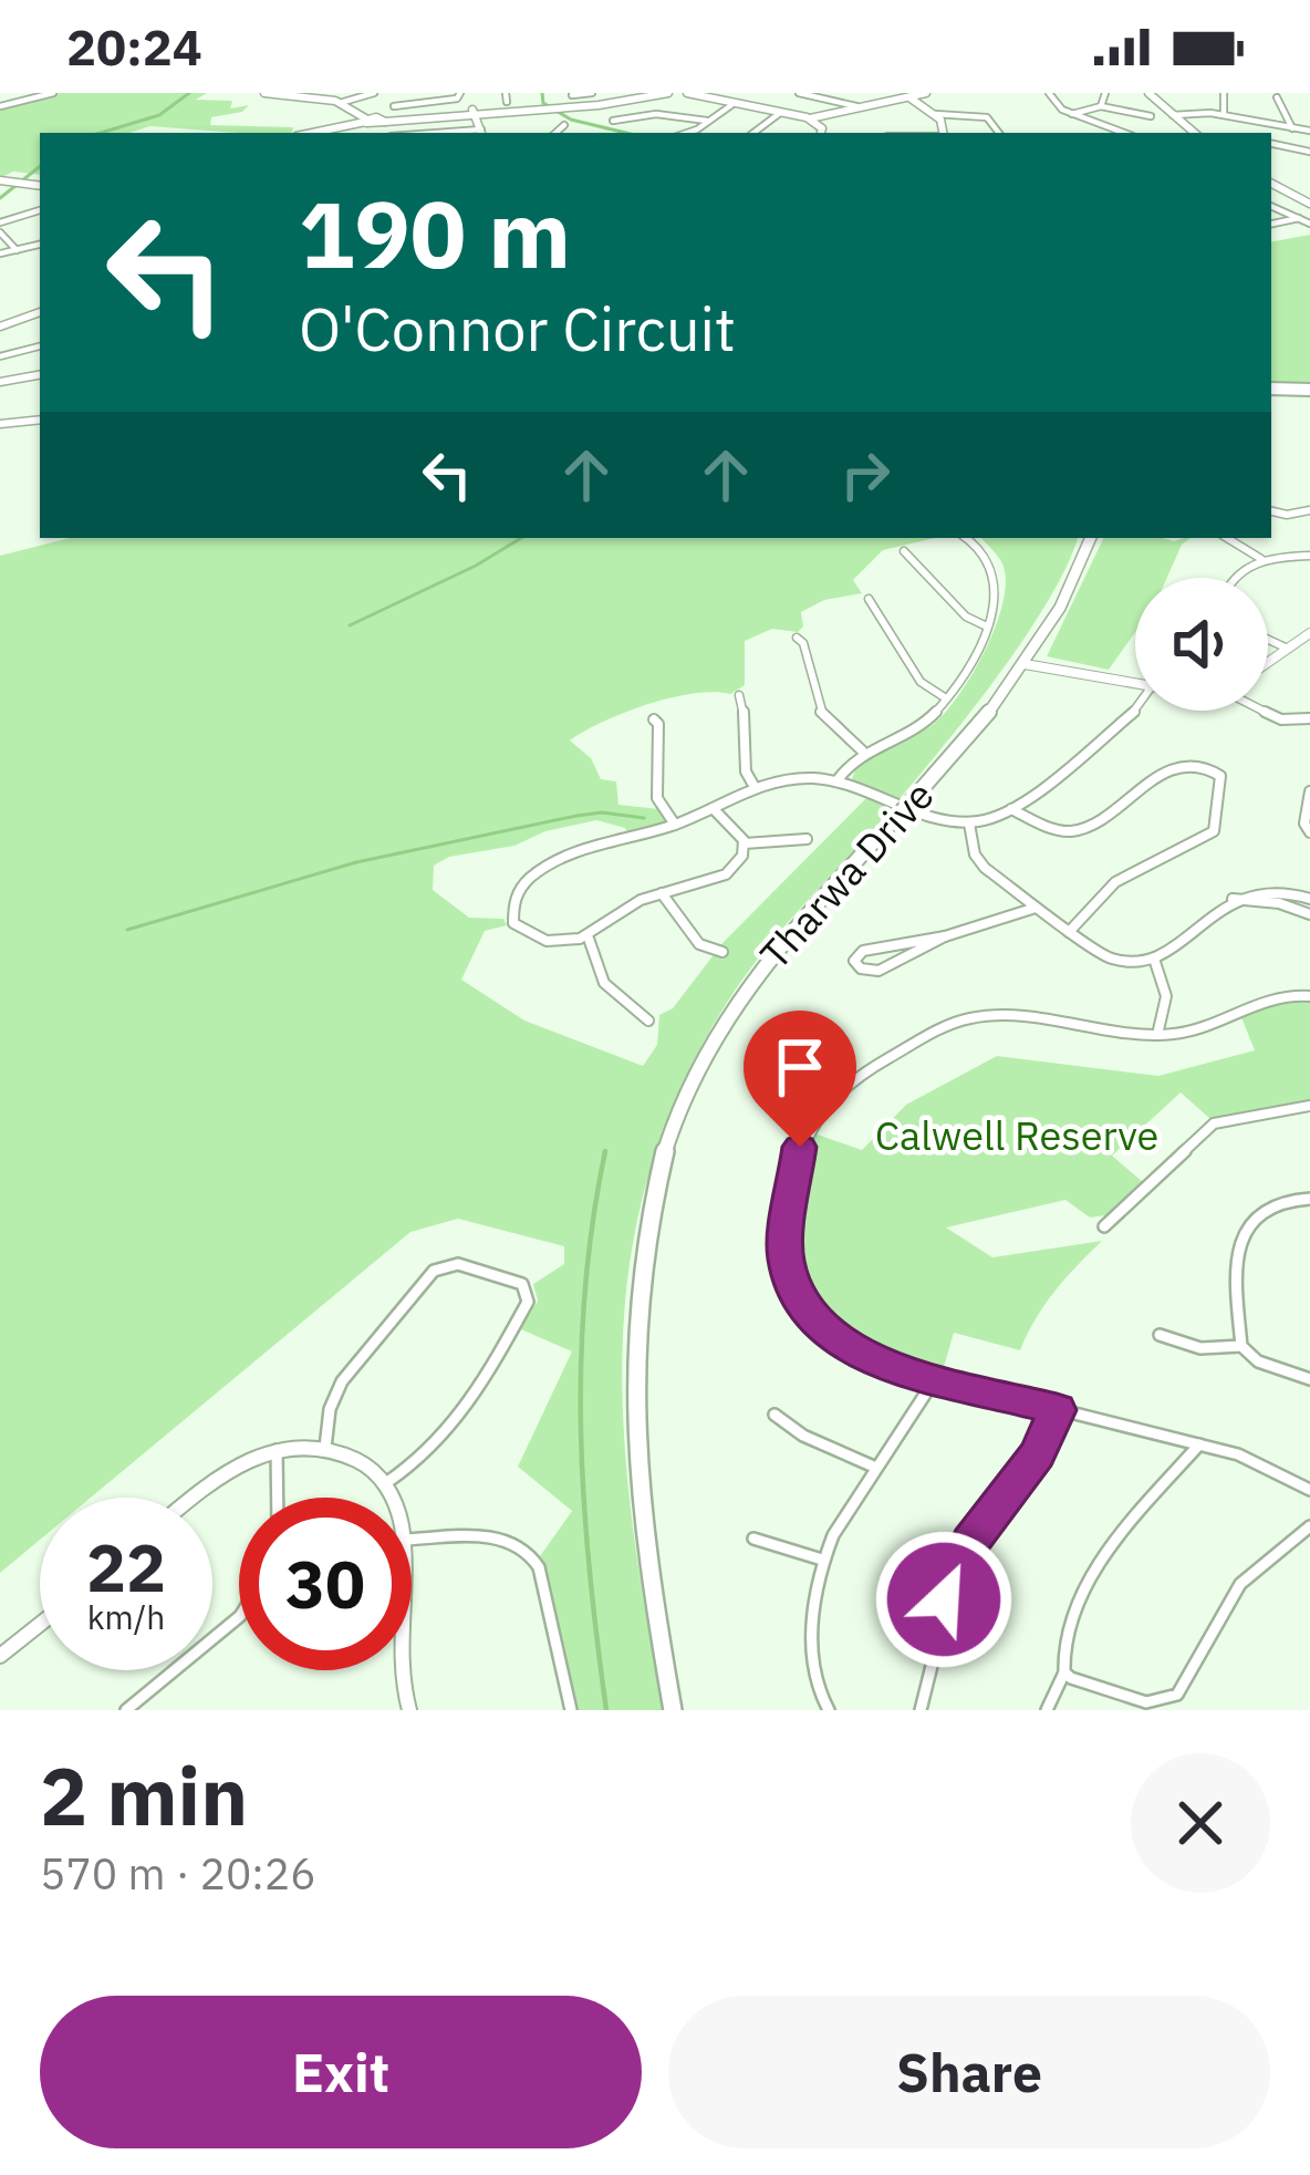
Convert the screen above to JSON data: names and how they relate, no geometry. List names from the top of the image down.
{
  "streets": {
    "main road": ["Tharwa Drive"]
  },
  "parks": ["Calwell Reserve"],
  "page": {
    "status": "20:24",
    "turn": ["190 m", "O'Connor Circuit"],
    "speed": "22 km/h",
    "limit": "30",
    "heading": ["2 min", "570 m · 20:26"],
    "buttons": ["Exit", "Share"]
  }
}
